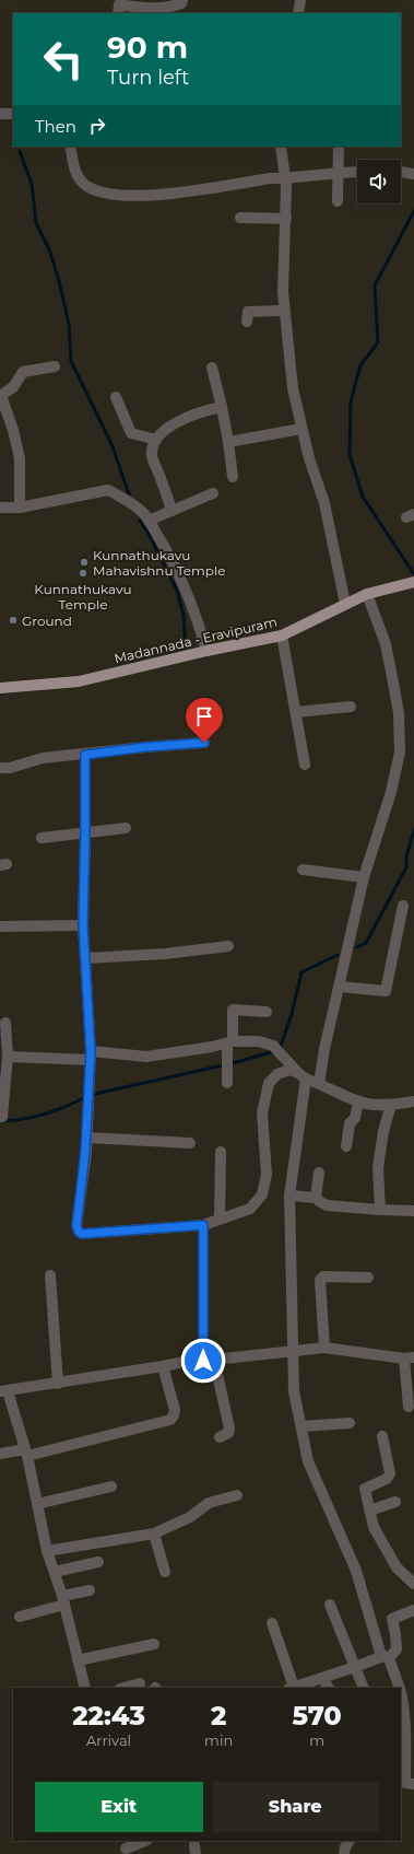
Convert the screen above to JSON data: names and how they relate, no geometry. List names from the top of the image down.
{
  "streets": {
    "main road": ["Madannada - Eravipuram"]
  },
  "places": ["Kunnathukavu Mahavishnu Temple", "Kunnathukavu Temple", "Ground"],
  "page": {
    "turn": ["90 m", "Turn left"],
    "then": "Then",
    "eta": [
      "22:43",
      "Arrival",
      "2",
      "min",
      "570",
      "m"
    ],
    "buttons": ["Exit", "Share"]
  }
}
